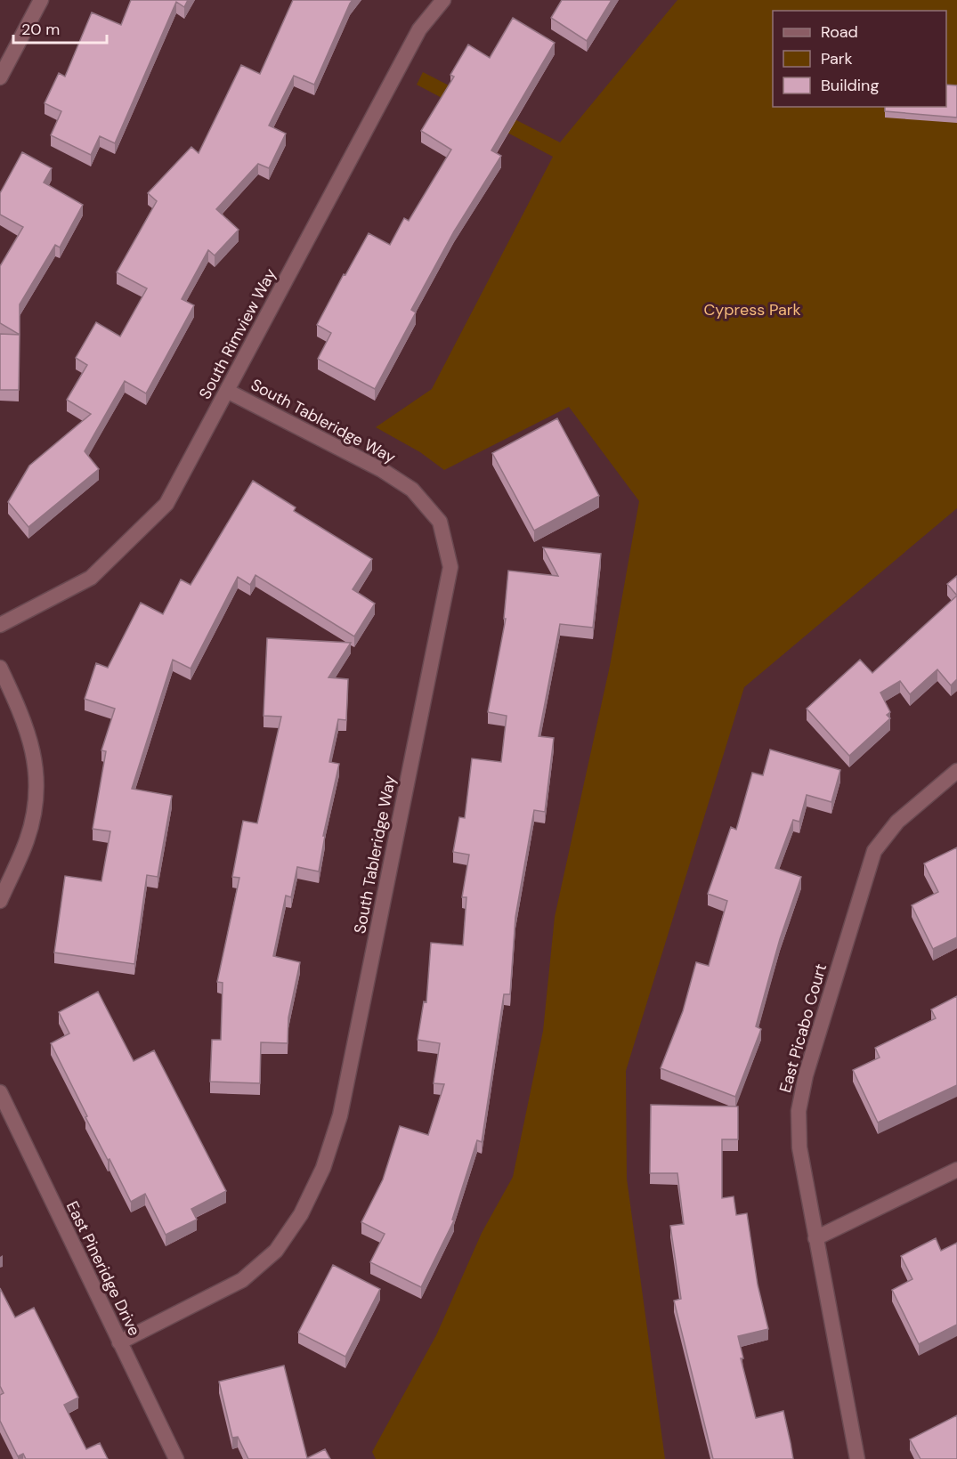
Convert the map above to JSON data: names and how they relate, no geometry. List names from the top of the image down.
{
  "streets": {
    "street": [
      "South Rimview Way",
      "South Tableridge Way",
      "East Picabo Court",
      "East Pineridge Drive"
    ]
  },
  "crossings": [
    ["South Rimview Way", "South Tableridge Way"],
    ["South Tableridge Way", "East Pineridge Drive"]
  ],
  "parks": ["Cypress Park"],
  "legend": ["Road", "Park", "Building"],
  "scale_bar": "20 m"
}
